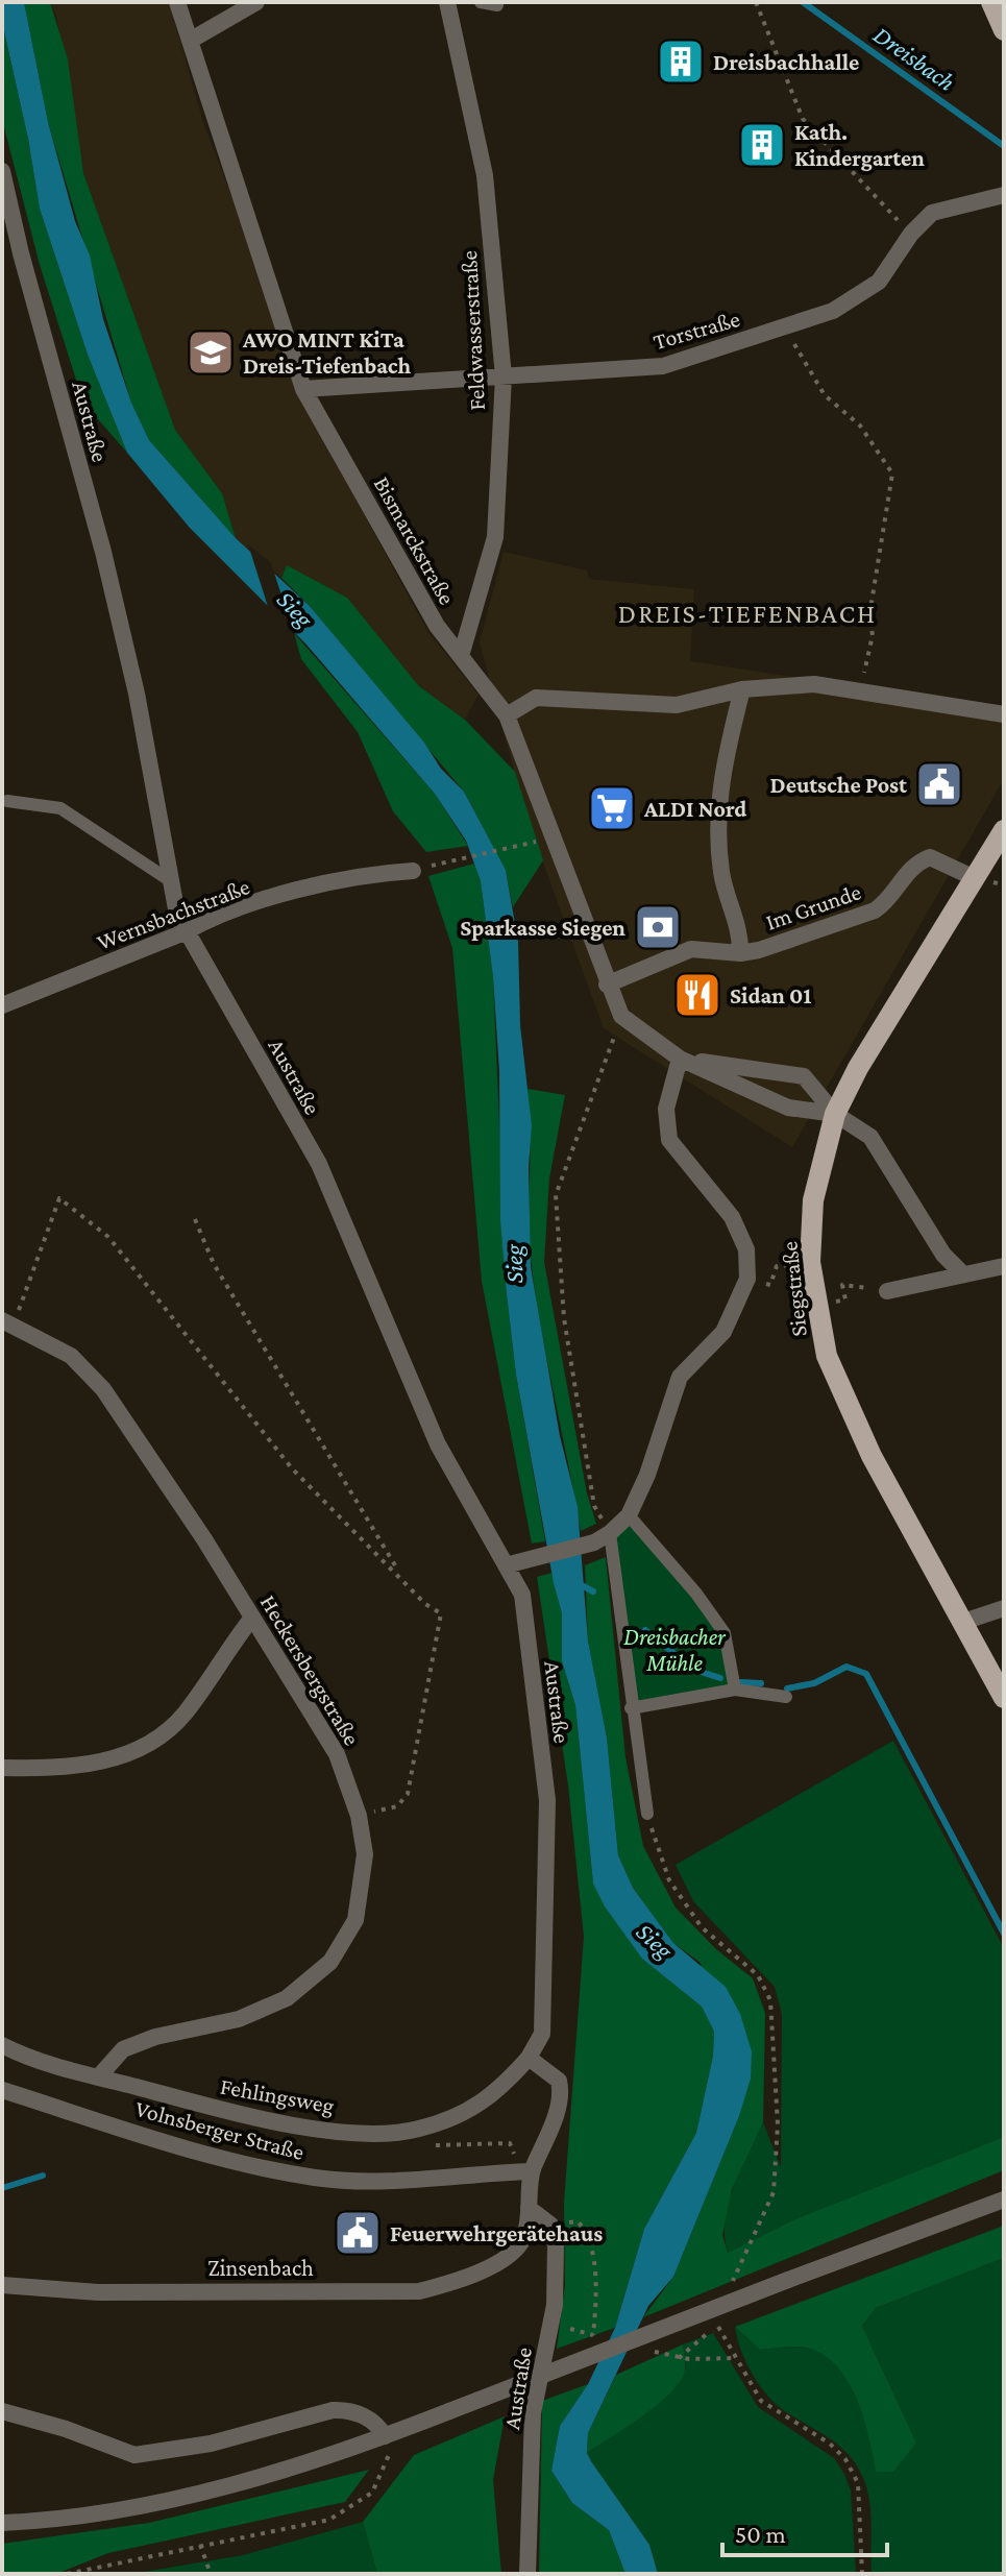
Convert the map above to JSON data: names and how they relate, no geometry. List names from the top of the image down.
{
  "streets": {
    "main road": ["Siegstraße"],
    "street": [
      "Torstraße",
      "Feldwasserstraße",
      "Austraße",
      "Bismarckstraße",
      "Im Grunde",
      "Wernsbachstraße",
      "Heckersbergstraße",
      "Fehlingsweg",
      "Volnsberger Straße",
      "Zinsenbach"
    ]
  },
  "crossings": [
    ["Torstraße", "Feldwasserstraße"],
    ["Torstraße", "Bismarckstraße"],
    ["Feldwasserstraße", "Bismarckstraße"],
    ["Austraße", "Wernsbachstraße"],
    ["Austraße", "Fehlingsweg"],
    ["Bismarckstraße", "Im Grunde"],
    ["Bismarckstraße", "Siegstraße"],
    ["Im Grunde", "Siegstraße"],
    ["Heckersbergstraße", "Fehlingsweg"]
  ],
  "districts": ["DREIS-TIEFENBACH"],
  "water": ["Dreisbach", "Sieg"],
  "parks": ["Dreisbacher Mühle"],
  "places": {
    "building": ["Dreisbachhalle", "Kath. Kindergarten"],
    "school or university": ["AWO MINT KiTa Dreis-Tiefenbach"],
    "public building": ["Deutsche Post", "Feuerwehrgerätehaus"],
    "supermarket": ["ALDI Nord"],
    "bank": ["Sparkasse Siegen"],
    "restaurant": ["Sidan 01"]
  },
  "scale_bar": "50 m"
}
